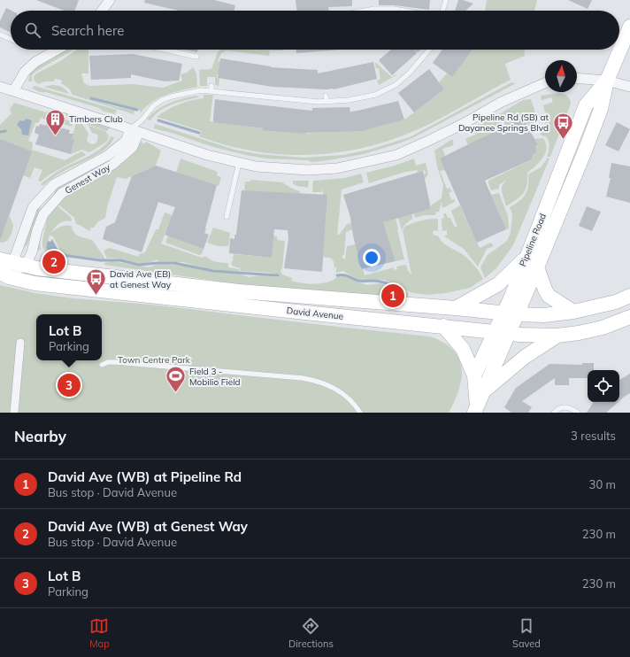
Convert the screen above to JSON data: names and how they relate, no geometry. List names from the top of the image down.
{
  "streets": {
    "main road": ["Pipeline Road", "David Avenue"],
    "street": ["Genest Way"]
  },
  "crossings": [
    ["Genest Way", "David Avenue"],
    ["Pipeline Road", "David Avenue"]
  ],
  "parks": ["Town Centre Park"],
  "places": {
    "building": ["Timbers Club"],
    "bus stop": ["Pipeline Rd (SB) at Dayanee Springs Blvd", "David Ave (EB) at Genest Way"],
    "sports": ["Field 3 - Mobilio Field"]
  },
  "north": "top",
  "page": {
    "search": "Search here",
    "pins": ["2", "1", "3"],
    "popup": ["Lot B", "Parking"],
    "heading": ["Nearby", "3 results"],
    "list": [
      {
        "mark": "1",
        "name": "David Ave (WB) at Pipeline Rd",
        "note": "Bus stop · David Avenue",
        "value": "30 m"
      },
      {
        "mark": "2",
        "name": "David Ave (WB) at Genest Way",
        "note": "Bus stop · David Avenue",
        "value": "230 m"
      },
      {
        "mark": "3",
        "name": "Lot B",
        "note": "Parking",
        "value": "230 m"
      }
    ],
    "nav": ["Map", "Directions", "Saved"]
  }
}
